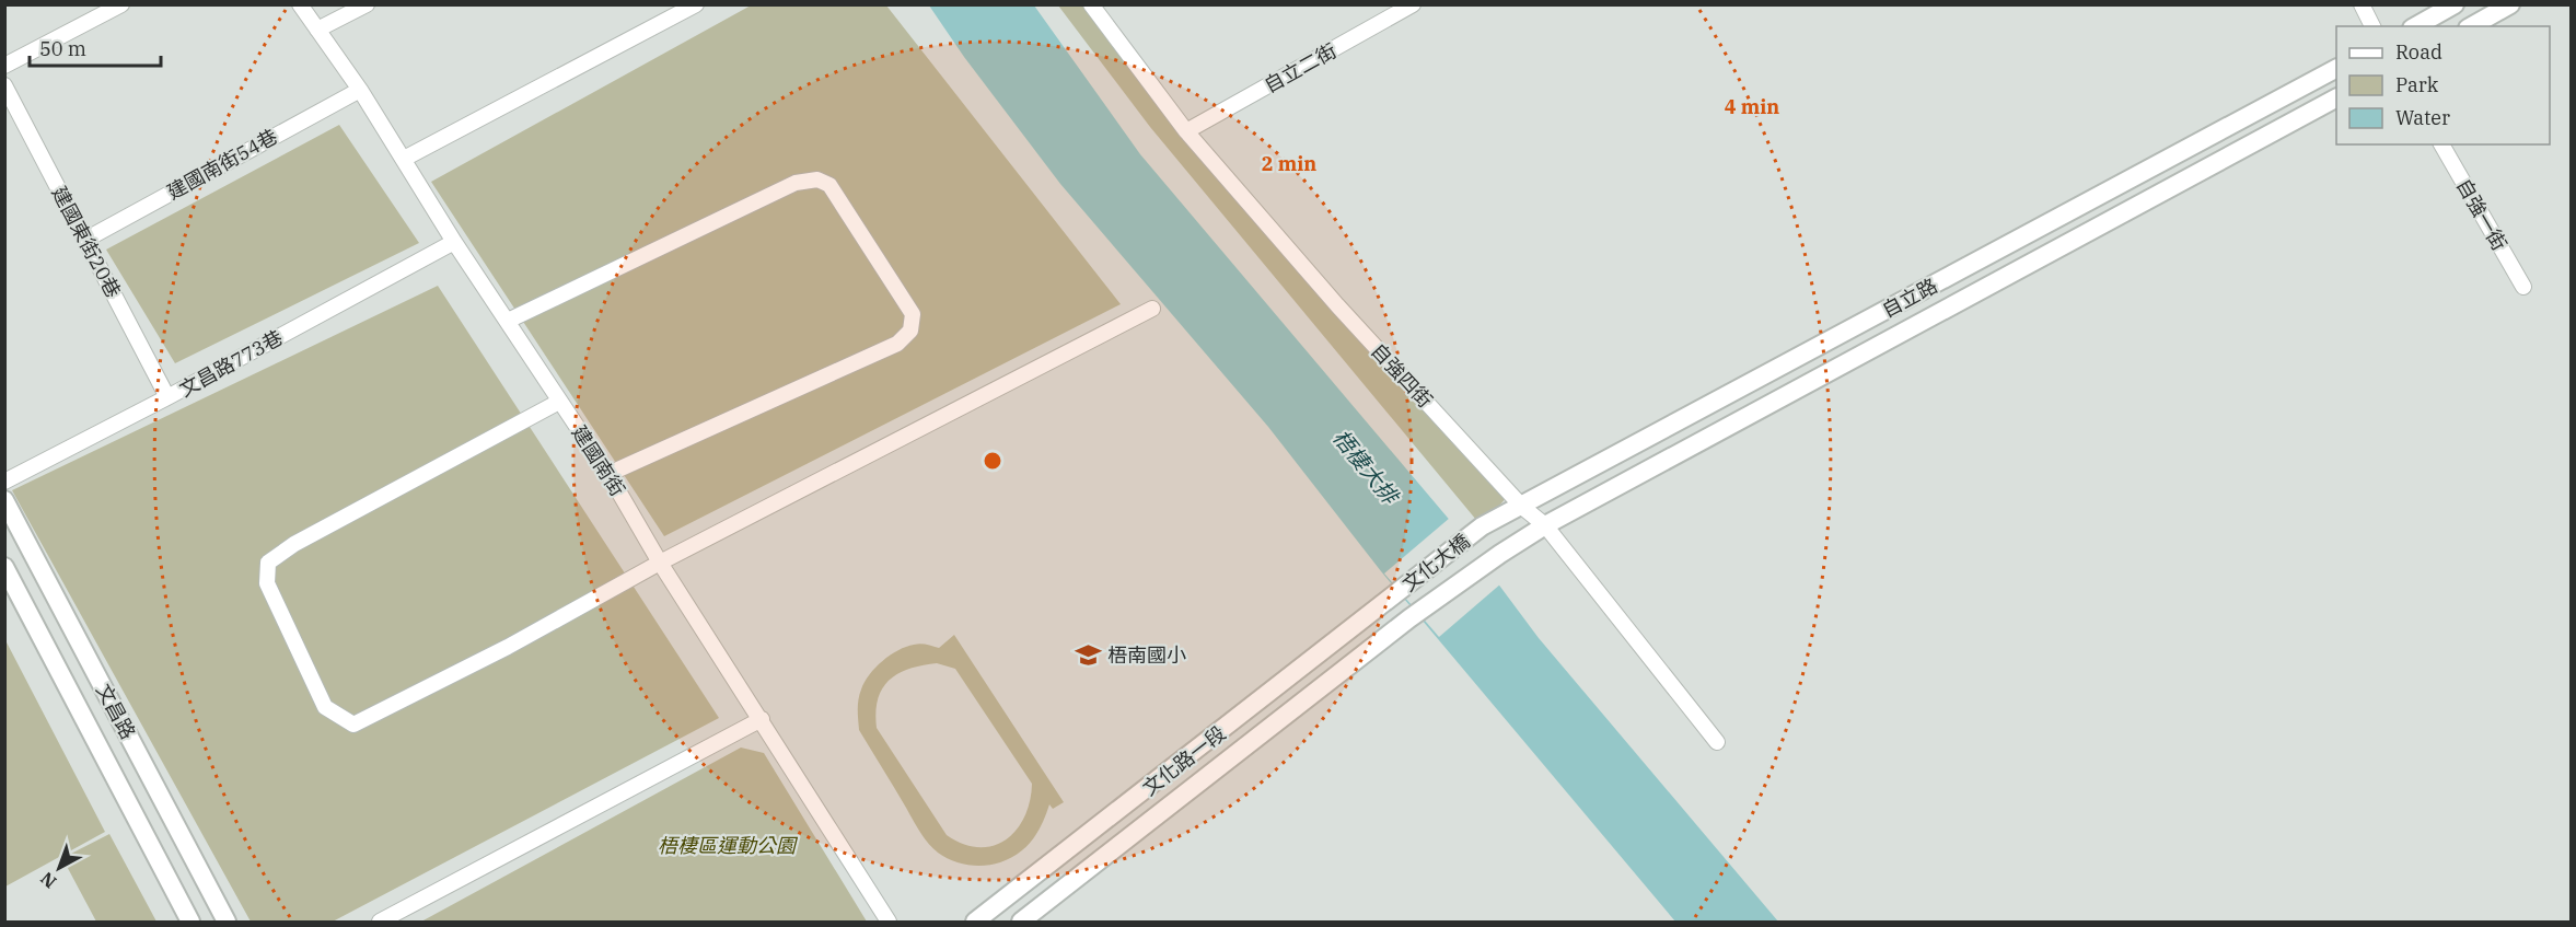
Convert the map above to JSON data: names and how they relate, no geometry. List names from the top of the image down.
{
  "streets": {
    "street": [
      "自立二街",
      "建國南街54巷",
      "自強一街",
      "建國東街20巷",
      "自立路",
      "文昌路773巷",
      "自強四街",
      "建國南街",
      "文化大橋",
      "文昌路",
      "文化路一段"
    ]
  },
  "crossings": [
    ["自立二街", "自強四街"],
    ["建國南街54巷", "建國東街20巷"],
    ["建國南街54巷", "建國南街"],
    ["建國東街20巷", "文昌路773巷"],
    ["自立路", "自強四街"],
    ["自立路", "文化大橋"],
    ["文昌路773巷", "建國南街"],
    ["文化大橋", "文化路一段"]
  ],
  "water": ["梧棲大排"],
  "parks": ["梧棲區運動公園"],
  "places": {
    "school or university": ["梧南國小"]
  },
  "legend": ["Road", "Park", "Water"],
  "scale_bar": "50 m",
  "north": "bottom left",
  "rings": ["4 min", "2 min"]
}
